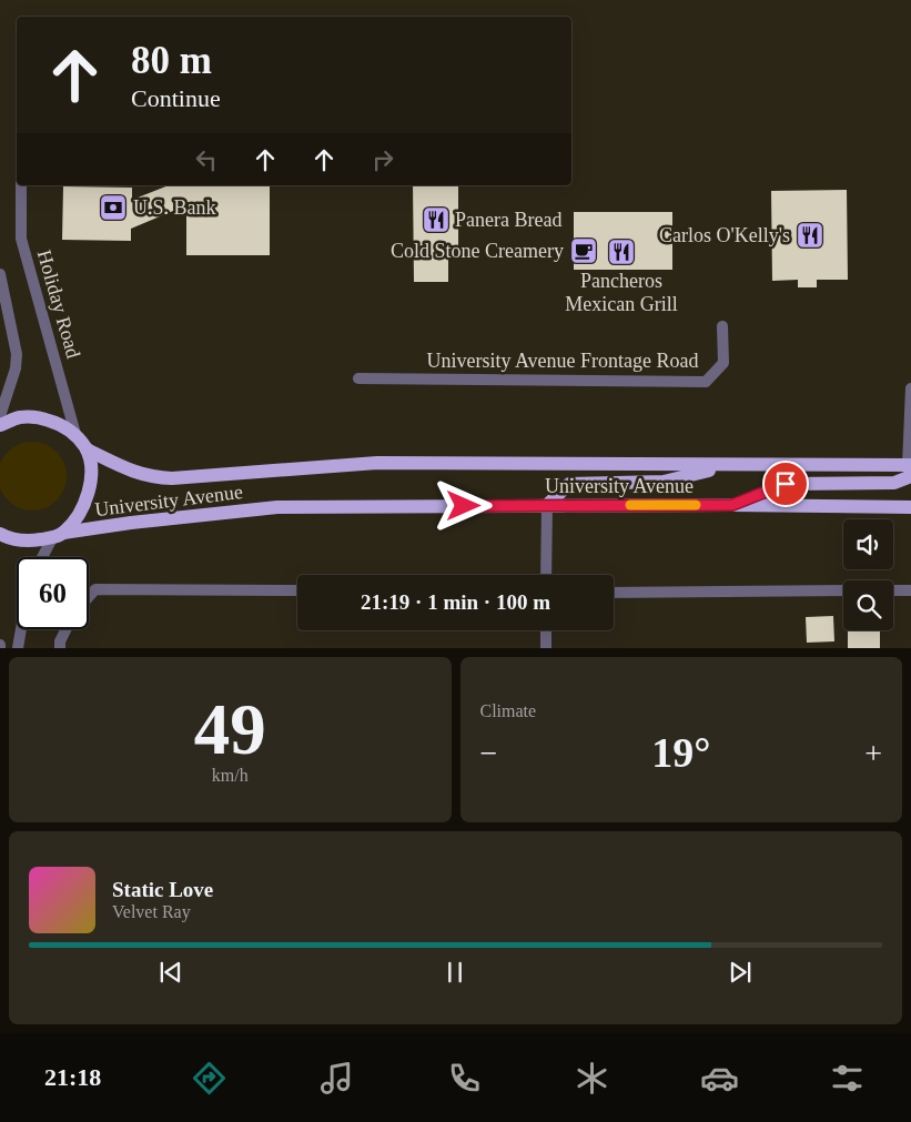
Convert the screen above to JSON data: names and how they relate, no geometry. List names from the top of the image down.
{
  "streets": {
    "main road": ["University Avenue"],
    "street": ["Holiday Road", "University Avenue Frontage Road"]
  },
  "places": {
    "bank": ["U.S. Bank"],
    "restaurant": ["Panera Bread", "Carlos O'Kelly's", "Pancheros Mexican Grill"],
    "cafe": ["Cold Stone Creamery"]
  },
  "page": {
    "turn": ["80 m", "Continue"],
    "limit": "60",
    "trip": "21:19 · 1 min · 100 m",
    "tile": [
      ["49", "km/h"],
      "Climate"
    ],
    "heat": ["−", "19°", "+"],
    "song": ["Static Love", "Velvet Ray"],
    "tabs": "21:18"
  }
}
